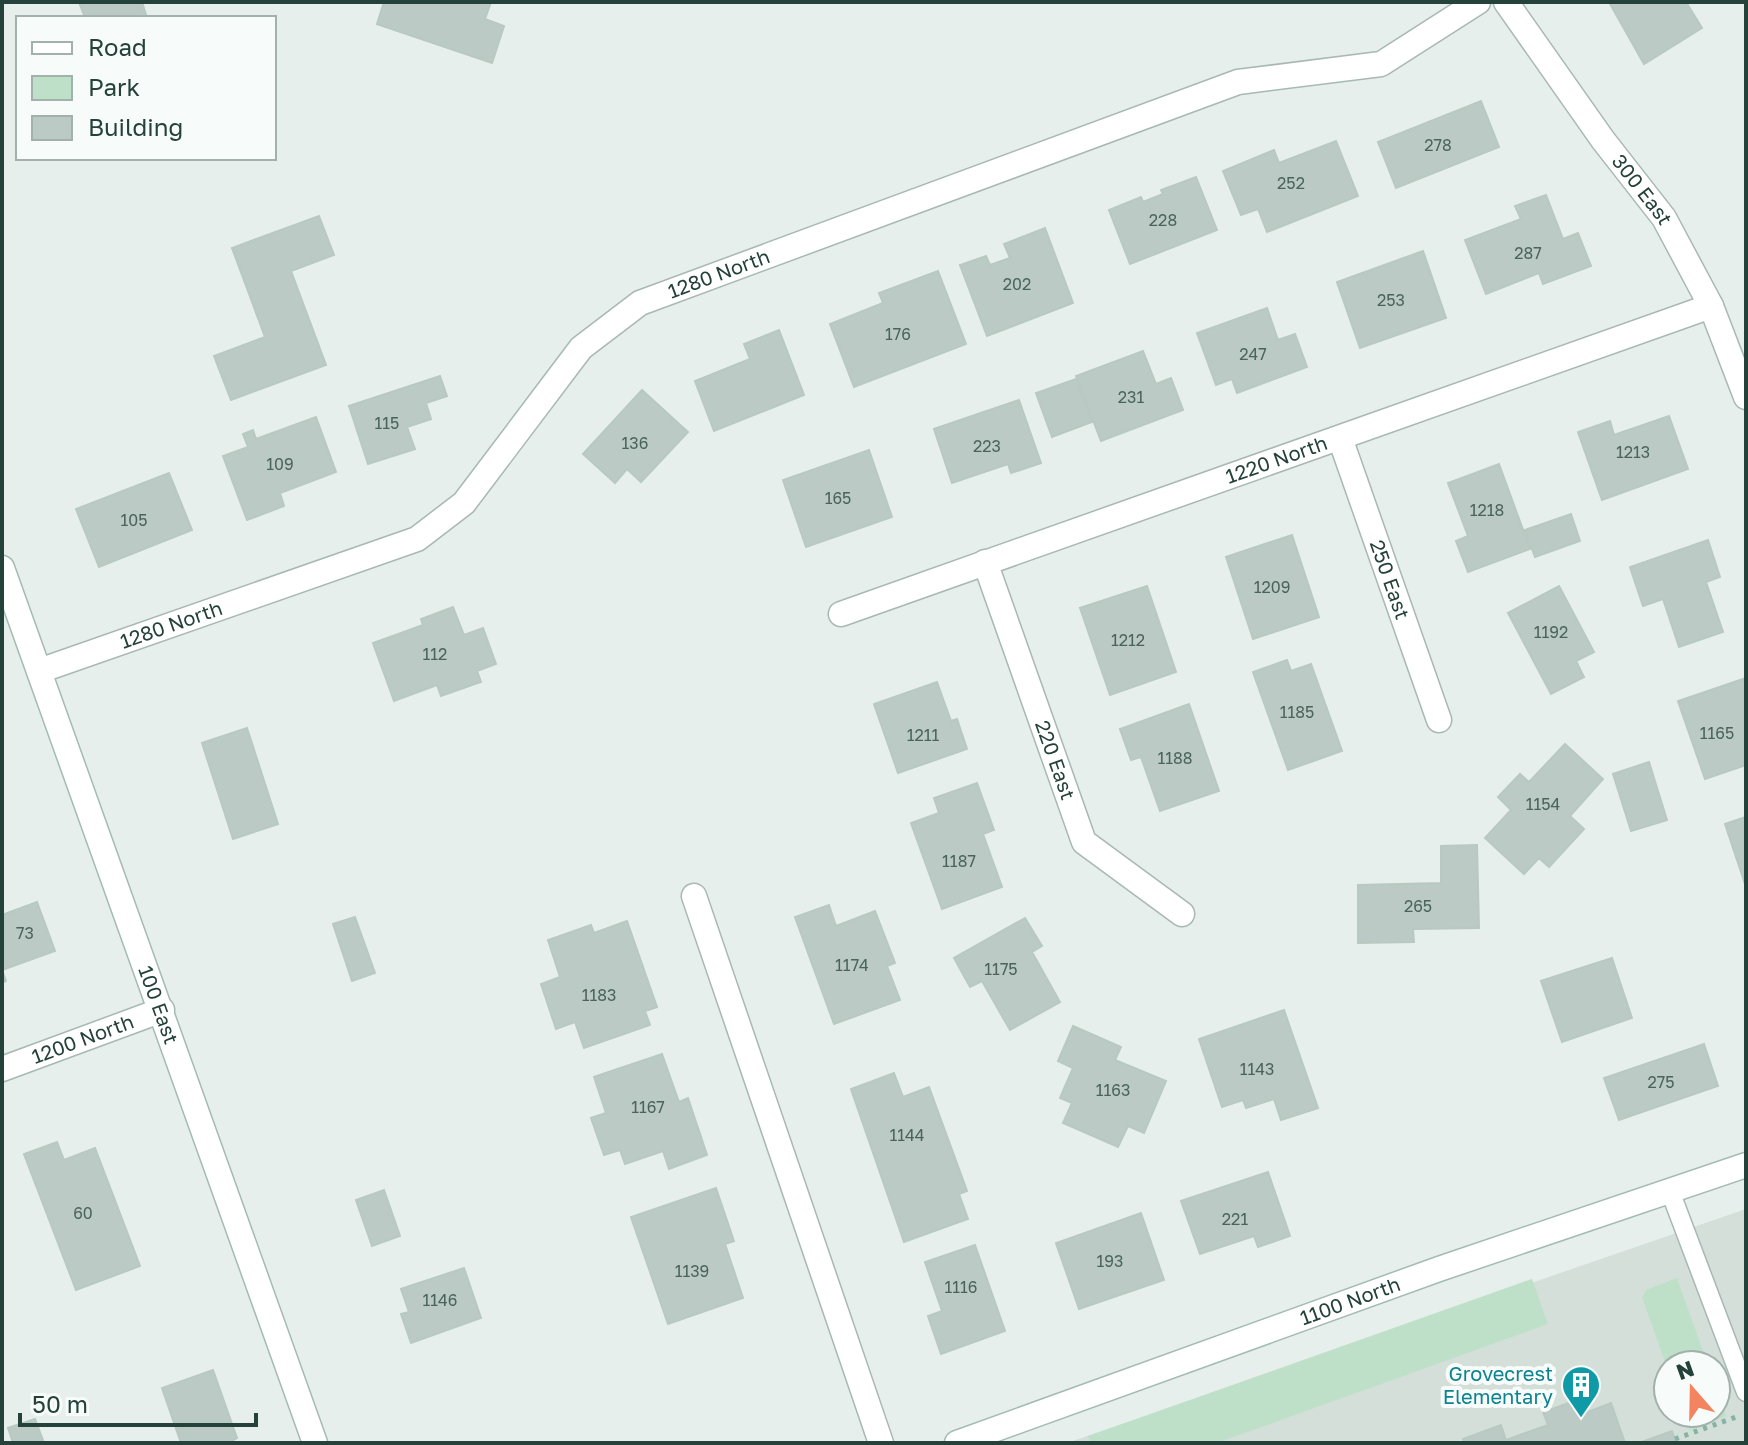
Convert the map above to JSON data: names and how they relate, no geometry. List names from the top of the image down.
{
  "streets": {
    "street": [
      "300 East",
      "1280 North",
      "1220 North",
      "250 East",
      "220 East",
      "100 East",
      "1200 North",
      "1100 North"
    ]
  },
  "crossings": [
    ["300 East", "1220 North"],
    ["1280 North", "100 East"],
    ["1220 North", "250 East"],
    ["1220 North", "220 East"],
    ["100 East", "1200 North"]
  ],
  "places": {
    "building": ["Grovecrest Elementary"]
  },
  "house_numbers": [
    "278",
    "252",
    "228",
    "287",
    "202",
    "253",
    "176",
    "247",
    "231",
    "115",
    "136",
    "223",
    "1213",
    "109",
    "165",
    "1218",
    "105",
    "1209",
    "1192",
    "1212",
    "112",
    "1185",
    "1165",
    "1211",
    "1188",
    "1154",
    "1187",
    "265",
    "73",
    "1174",
    "1175",
    "1183",
    "1143",
    "275",
    "1163",
    "1167",
    "1144",
    "60",
    "221",
    "193",
    "1139",
    "1116",
    "1146"
  ],
  "legend": ["Road", "Park", "Building"],
  "scale_bar": "50 m",
  "north": "top"
}
